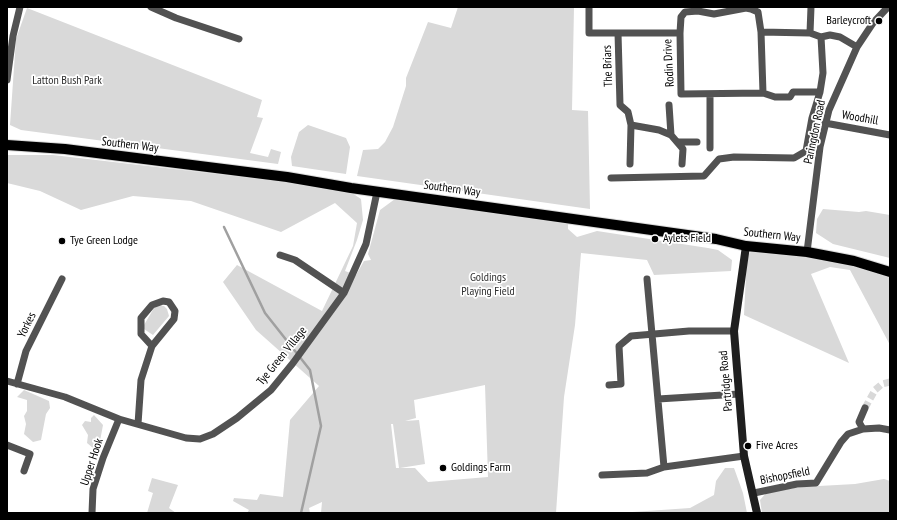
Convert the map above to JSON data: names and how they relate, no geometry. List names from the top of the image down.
{
  "streets": {
    "main road": ["Southern Way"],
    "street": [
      "Rodin Drive",
      "The Briars",
      "Woodhill",
      "Paringdon Road",
      "Yorkes",
      "Tye Green Village",
      "Partridge Road",
      "Upper Hook",
      "Bishopsfield"
    ]
  },
  "crossings": [
    ["Rodin Drive", "The Briars"],
    ["Woodhill", "Paringdon Road"],
    ["Paringdon Road", "Southern Way"],
    ["Southern Way", "Tye Green Village"],
    ["Southern Way", "Partridge Road"],
    ["Yorkes", "Tye Green Village"],
    ["Tye Green Village", "Upper Hook"],
    ["Partridge Road", "Bishopsfield"]
  ],
  "parks": ["Latton Bush Park", "Goldings Playing Field"],
  "places": [
    "Barleycroft",
    "Aylets Field",
    "Tye Green Lodge",
    "Five Acres",
    "Goldings Farm"
  ]
}
